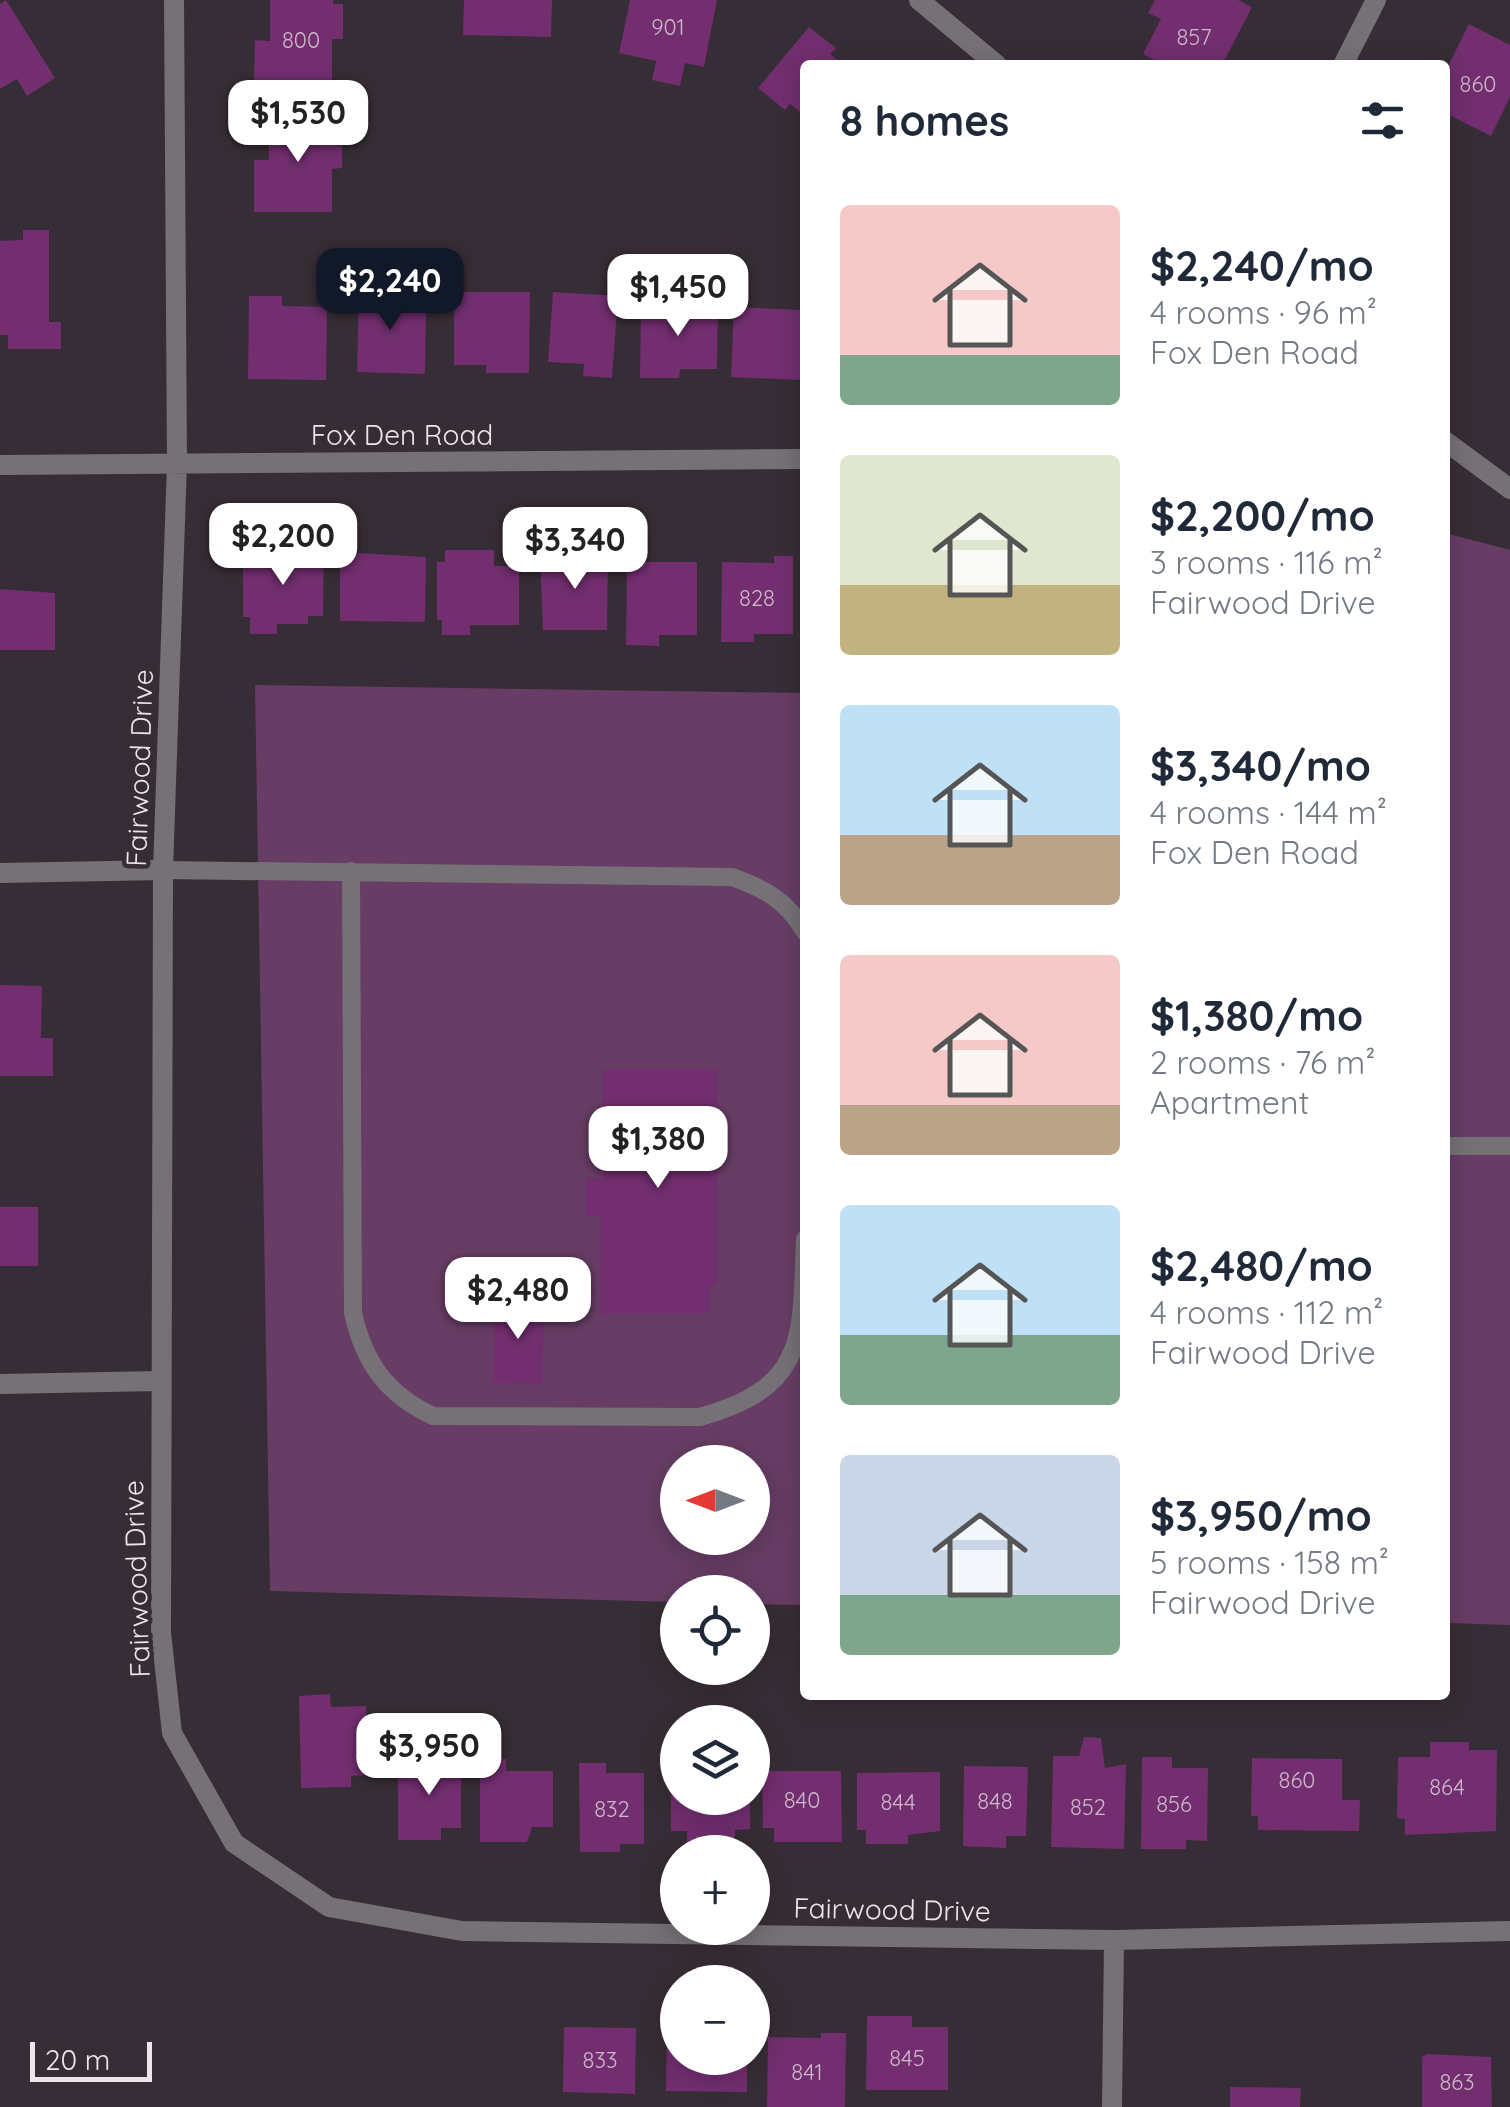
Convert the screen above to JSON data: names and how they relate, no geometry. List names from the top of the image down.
{
  "streets": {
    "street": ["Fox Den Road", "Fairwood Drive"]
  },
  "crossings": [
    ["Fox Den Road", "Fairwood Drive"]
  ],
  "house_numbers": [
    "901",
    "857",
    "800",
    "860",
    "828",
    "860",
    "864",
    "840",
    "848",
    "844",
    "856",
    "852",
    "832",
    "845",
    "833",
    "841",
    "863"
  ],
  "scale_bar": "20 m",
  "north": "left",
  "page": {
    "heading": "8 homes",
    "price": [
      "$1,530",
      "$2,240",
      "$1,450",
      "$2,200",
      "$3,340",
      "$1,380",
      "$2,480",
      "$3,950"
    ],
    "list": [
      {
        "name": "$2,240/mo",
        "note": "4 rooms · 96 m² · Fox Den Road"
      },
      {
        "name": "$2,200/mo",
        "note": "3 rooms · 116 m² · Fairwood Drive"
      },
      {
        "name": "$3,340/mo",
        "note": "4 rooms · 144 m² · Fox Den Road"
      },
      {
        "name": "$1,380/mo",
        "note": "2 rooms · 76 m² · Apartment"
      },
      {
        "name": "$2,480/mo",
        "note": "4 rooms · 112 m² · Fairwood Drive"
      },
      {
        "name": "$3,950/mo",
        "note": "5 rooms · 158 m² · Fairwood Drive"
      }
    ],
    "map_buttons": ["+", "−"],
    "scale": "20 m"
  }
}
